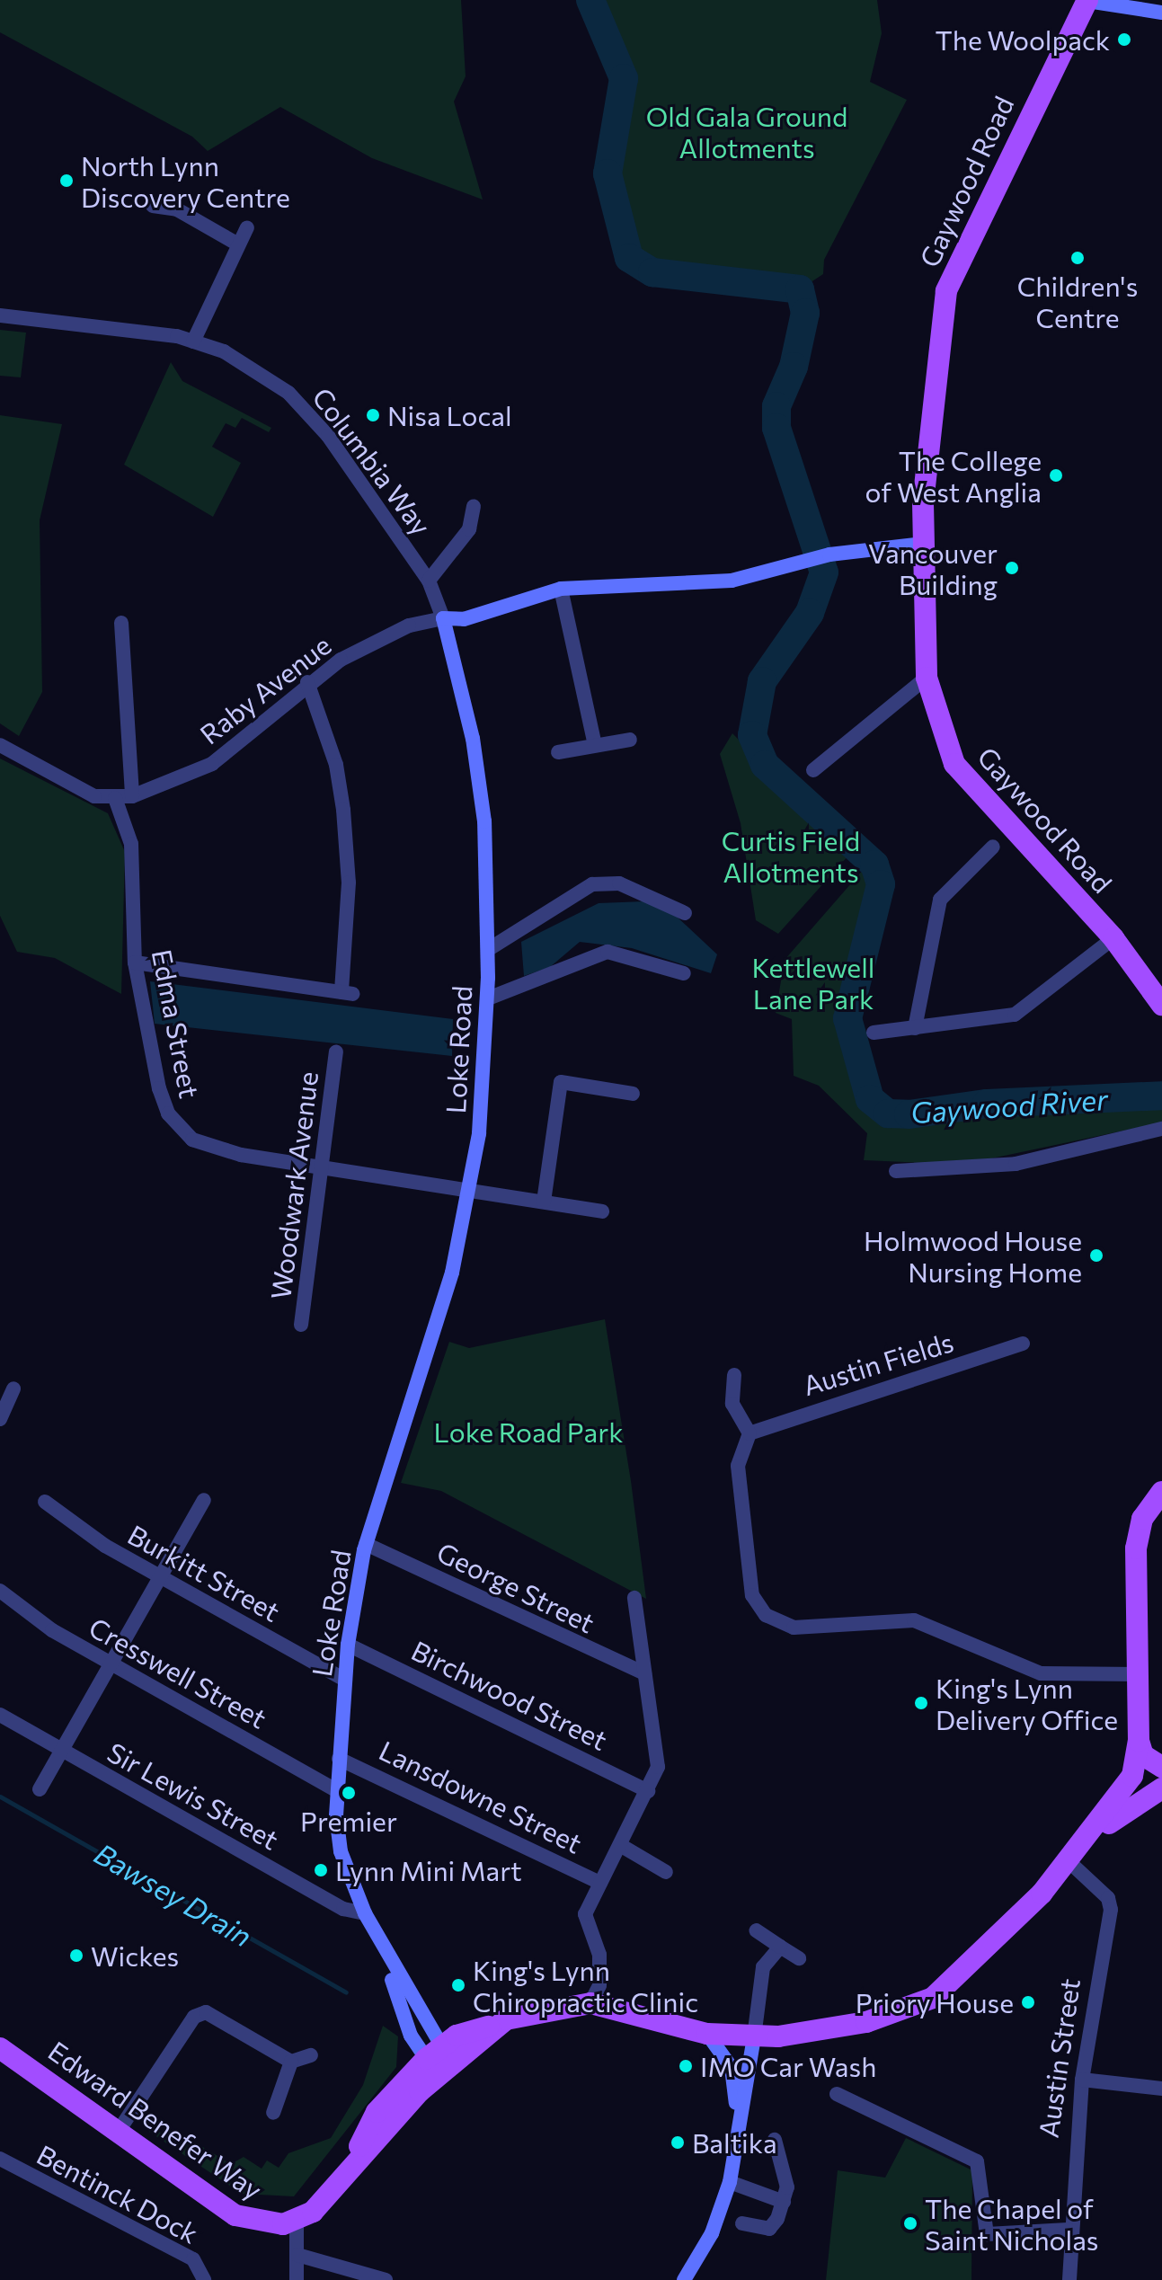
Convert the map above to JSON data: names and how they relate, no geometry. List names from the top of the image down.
{
  "streets": {
    "main road": ["Gaywood Road", "Edward Benefer Way"],
    "street": [
      "Columbia Way",
      "Raby Avenue",
      "Edma Street",
      "Loke Road",
      "Woodwark Avenue",
      "Austin Fields",
      "Burkitt Street",
      "George Street",
      "Cresswell Street",
      "Birchwood Street",
      "Sir Lewis Street",
      "Lansdowne Street",
      "Austin Street",
      "Bentinck Dock"
    ]
  },
  "crossings": [
    ["Columbia Way", "Raby Avenue"],
    ["Columbia Way", "Loke Road"],
    ["Raby Avenue", "Edma Street"],
    ["Raby Avenue", "Loke Road"],
    ["Edma Street", "Loke Road"],
    ["Edma Street", "Woodwark Avenue"],
    ["Loke Road", "Burkitt Street"],
    ["Loke Road", "George Street"],
    ["Loke Road", "Cresswell Street"],
    ["Loke Road", "Birchwood Street"],
    ["Loke Road", "Sir Lewis Street"],
    ["Loke Road", "Lansdowne Street"]
  ],
  "water": ["Gaywood River", "Bawsey Drain"],
  "parks": [
    "Old Gala Ground Allotments",
    "Curtis Field Allotments",
    "Kettlewell Lane Park",
    "Loke Road Park"
  ],
  "places": [
    "The Woolpack",
    "North Lynn Discovery Centre",
    "Children's Centre",
    "Nisa Local",
    "The College of West Anglia",
    "Vancouver Building",
    "Holmwood House Nursing Home",
    "King's Lynn Delivery Office",
    "Premier",
    "Lynn Mini Mart",
    "Wickes",
    "King's Lynn Chiropractic Clinic",
    "Priory House",
    "IMO Car Wash",
    "Baltika",
    "The Chapel of Saint Nicholas"
  ]
}
